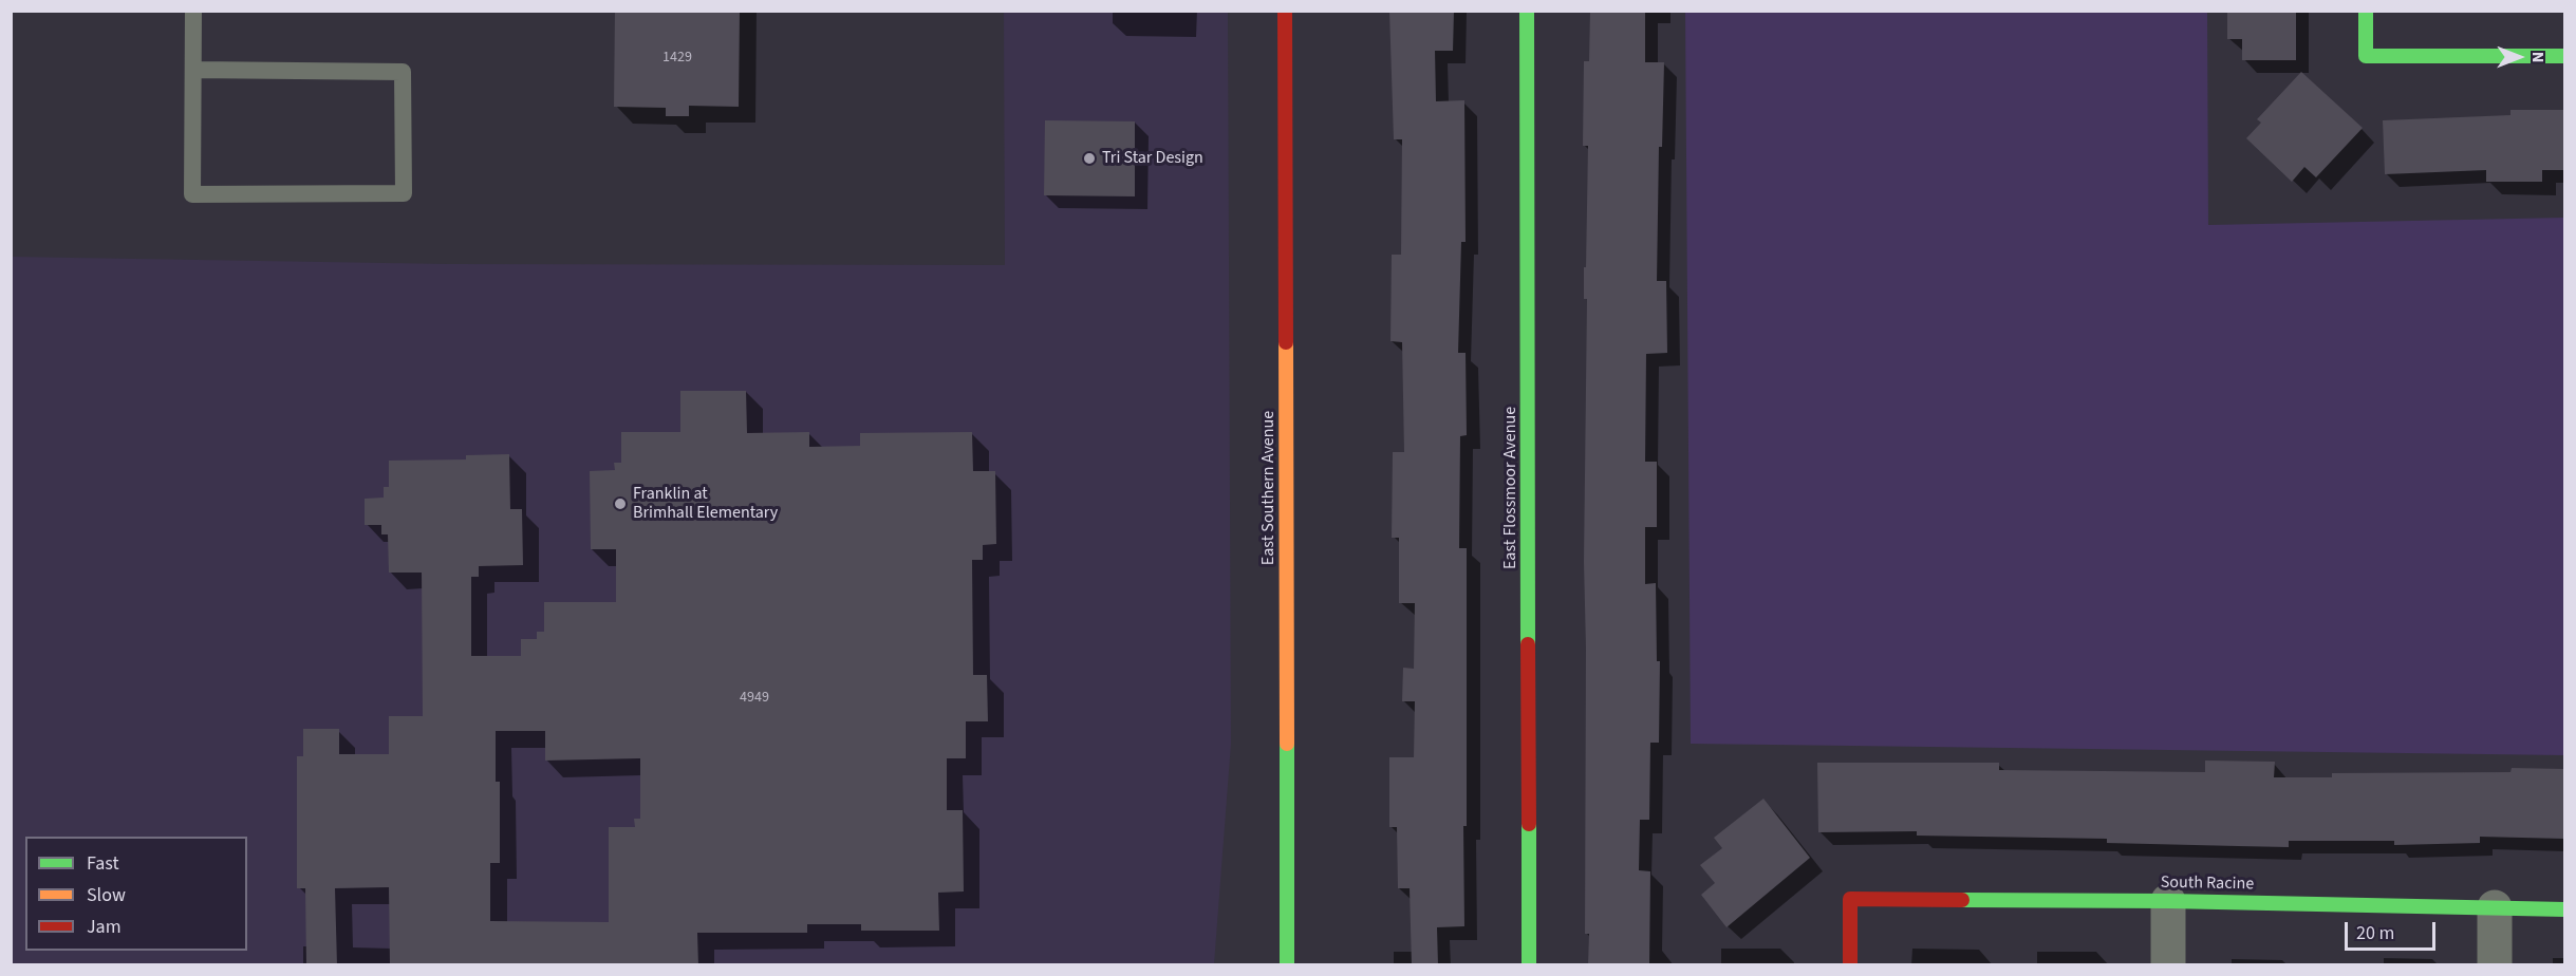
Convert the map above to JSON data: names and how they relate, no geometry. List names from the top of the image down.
{
  "streets": {
    "street": ["East Southern Avenue", "East Flossmoor Avenue", "South Racine"]
  },
  "places": ["Tri Star Design", "Franklin at Brimhall Elementary"],
  "house_numbers": ["1429", "4949"],
  "legend": ["Fast", "Slow", "Jam"],
  "scale_bar": "20 m",
  "north": "right"
}
